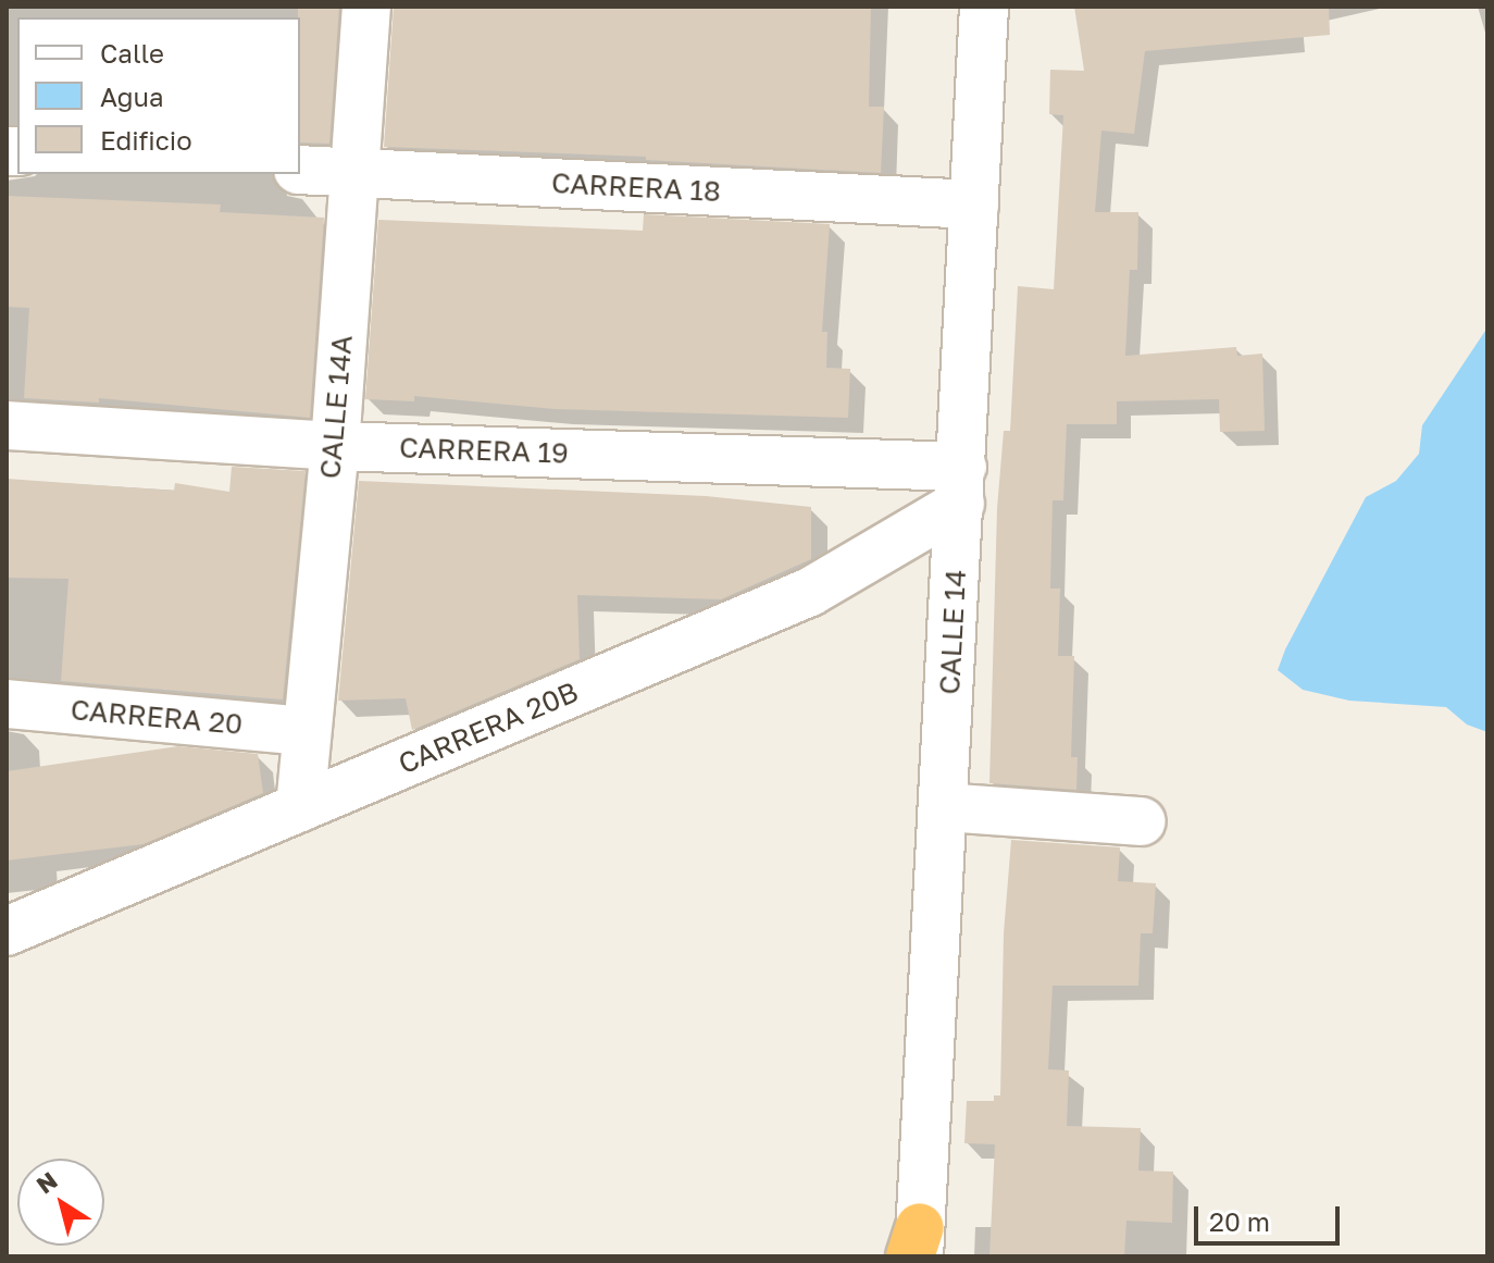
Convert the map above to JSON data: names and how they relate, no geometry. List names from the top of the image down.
{
  "streets": {
    "street": [
      "CARRERA 18",
      "CALLE 14A",
      "CARRERA 19",
      "CALLE 14",
      "CARRERA 20",
      "CARRERA 20B"
    ]
  },
  "crossings": [
    ["CARRERA 18", "CALLE 14A"],
    ["CARRERA 18", "CALLE 14"],
    ["CALLE 14A", "CARRERA 19"],
    ["CALLE 14A", "CARRERA 20"],
    ["CALLE 14A", "CARRERA 20B"],
    ["CARRERA 19", "CALLE 14"],
    ["CARRERA 19", "CARRERA 20B"],
    ["CALLE 14", "CARRERA 20B"]
  ],
  "legend": ["Calle", "Agua", "Edificio"],
  "scale_bar": "20 m",
  "north": "top left"
}
